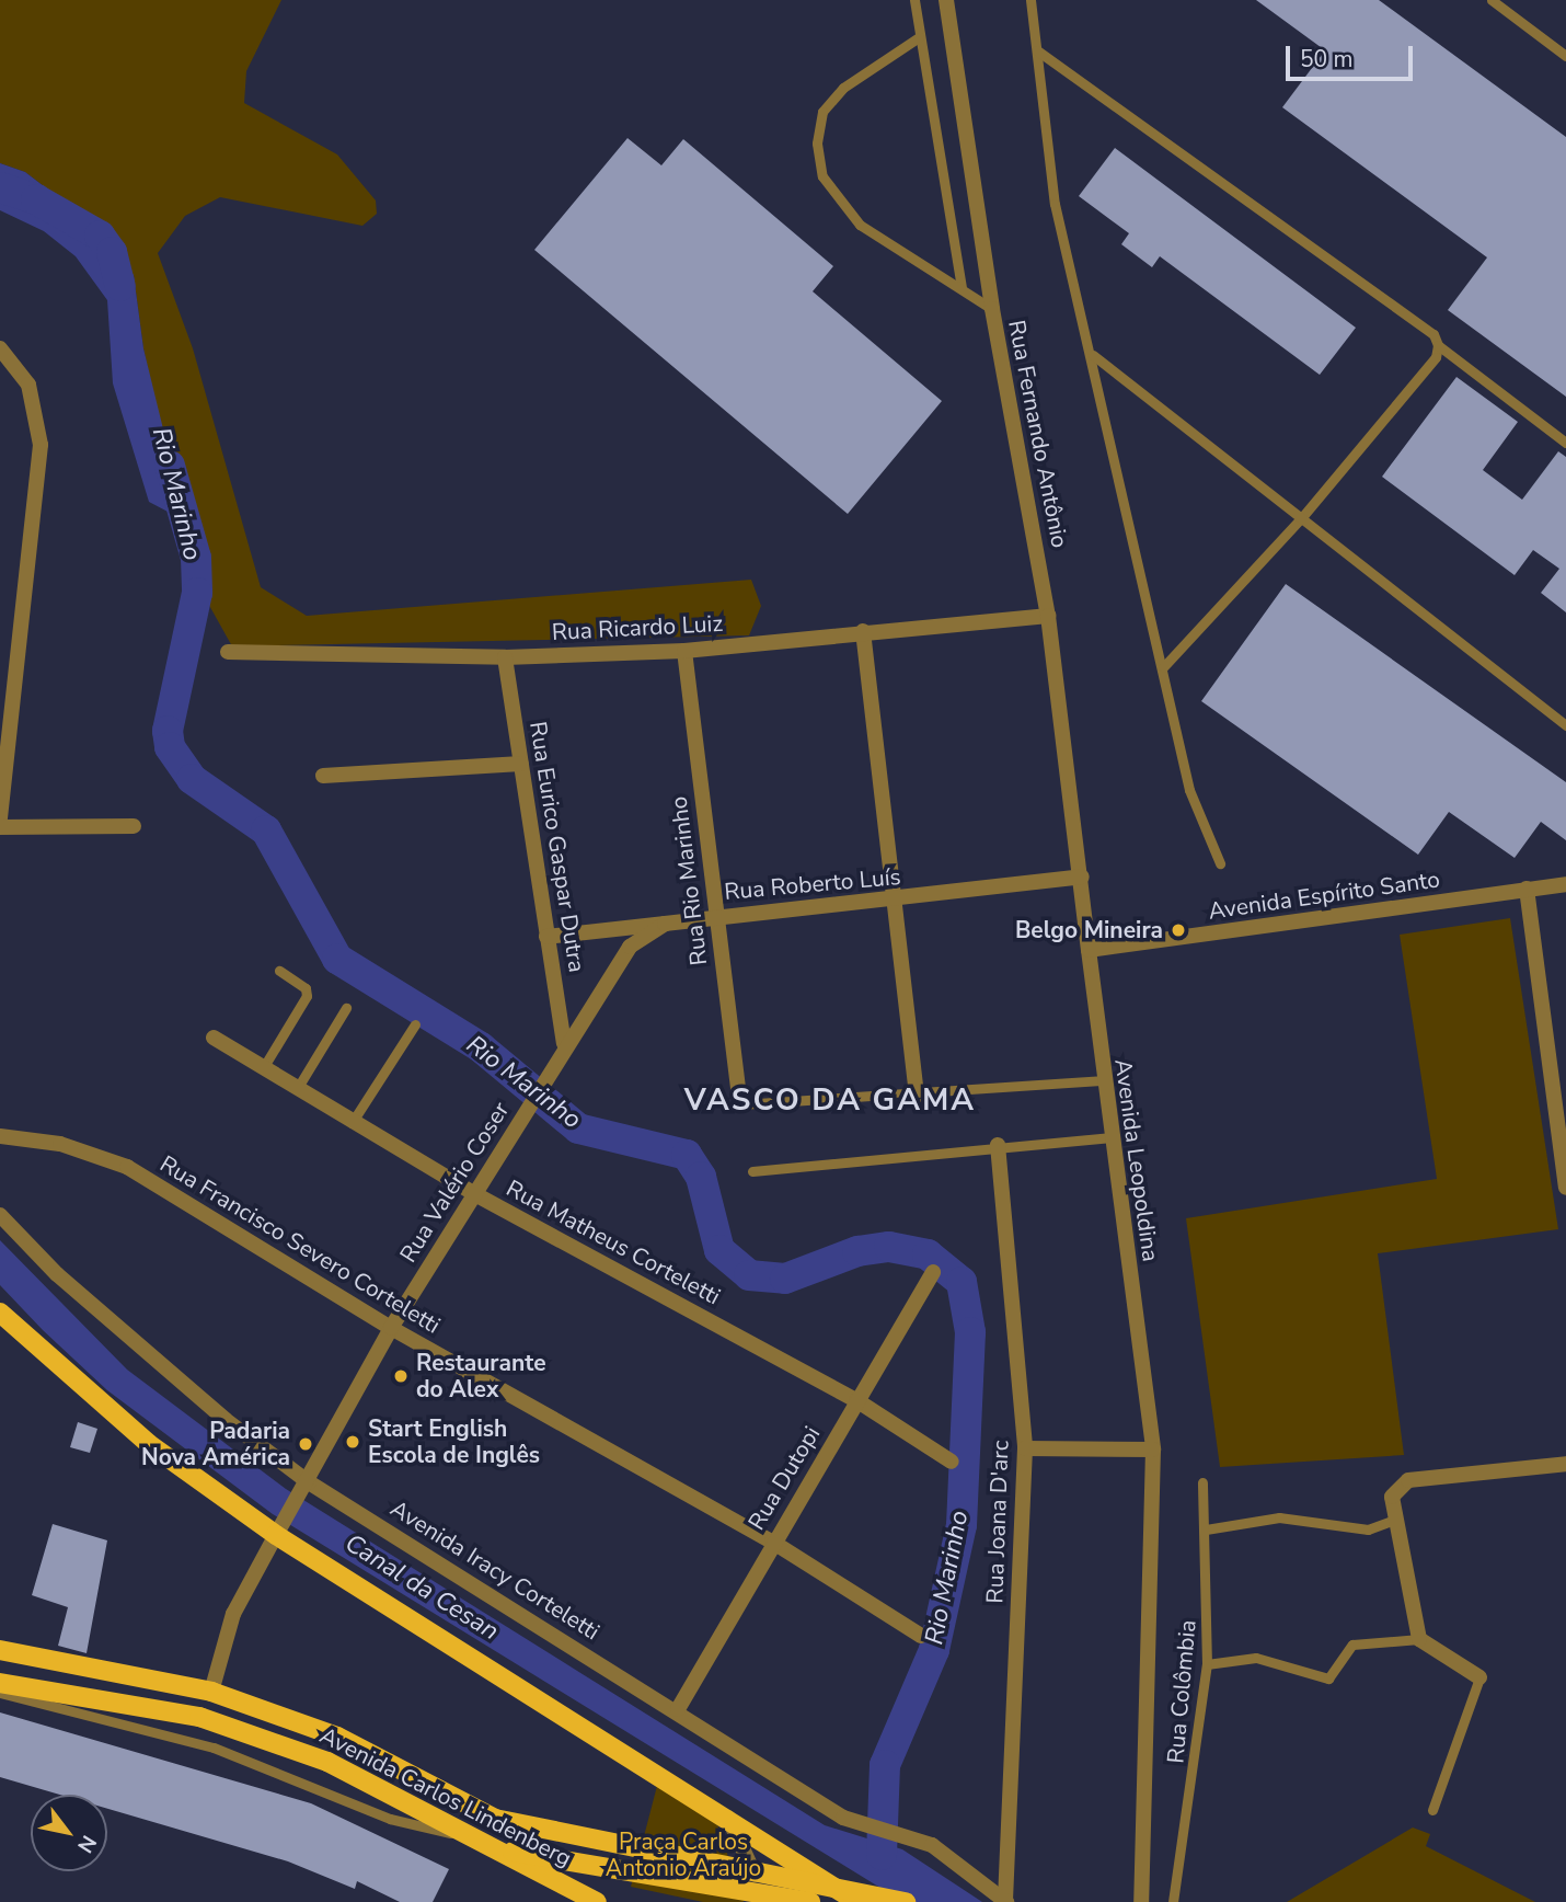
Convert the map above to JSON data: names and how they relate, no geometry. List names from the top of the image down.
{
  "streets": {
    "main road": ["Avenida Carlos Lindenberg"],
    "street": [
      "Rua Fernando Antônio",
      "Rua Ricardo Luiz",
      "Rua Eurico Gaspar Dutra",
      "Rua Rio Marinho",
      "Rua Roberto Luís",
      "Avenida Espírito Santo",
      "Avenida Leopoldina",
      "Rua Valério Coser",
      "Rua Matheus Corteletti",
      "Rua Francisco Severo Corteletti",
      "Rua Dutopi",
      "Rua Joana D'arc",
      "Avenida Iracy Corteletti"
    ],
    "lane": ["Rua Colômbia"]
  },
  "crossings": [
    ["Rua Fernando Antônio", "Rua Ricardo Luiz"],
    ["Rua Fernando Antônio", "Rua Roberto Luís"],
    ["Rua Fernando Antônio", "Avenida Leopoldina"],
    ["Rua Ricardo Luiz", "Rua Eurico Gaspar Dutra"],
    ["Rua Ricardo Luiz", "Rua Rio Marinho"],
    ["Rua Eurico Gaspar Dutra", "Rua Roberto Luís"],
    ["Rua Eurico Gaspar Dutra", "Rua Valério Coser"],
    ["Rua Rio Marinho", "Rua Roberto Luís"],
    ["Rua Roberto Luís", "Avenida Leopoldina"],
    ["Rua Roberto Luís", "Rua Valério Coser"],
    ["Avenida Espírito Santo", "Avenida Leopoldina"],
    ["Rua Valério Coser", "Rua Matheus Corteletti"],
    ["Rua Valério Coser", "Rua Francisco Severo Corteletti"],
    ["Rua Valério Coser", "Avenida Iracy Corteletti"],
    ["Rua Valério Coser", "Avenida Carlos Lindenberg"],
    ["Rua Matheus Corteletti", "Rua Dutopi"],
    ["Rua Francisco Severo Corteletti", "Rua Dutopi"],
    ["Rua Dutopi", "Avenida Iracy Corteletti"],
    ["Rua Joana D'arc", "Avenida Iracy Corteletti"]
  ],
  "districts": ["VASCO DA GAMA"],
  "water": ["Rio Marinho", "Canal da Cesan"],
  "parks": ["Praça Carlos Antonio Araújo"],
  "places": [
    "Belgo Mineira",
    "Restaurante do Alex",
    "Start English Escola de Inglês",
    "Padaria Nova América"
  ],
  "scale_bar": "50 m",
  "north": "bottom right"
}
